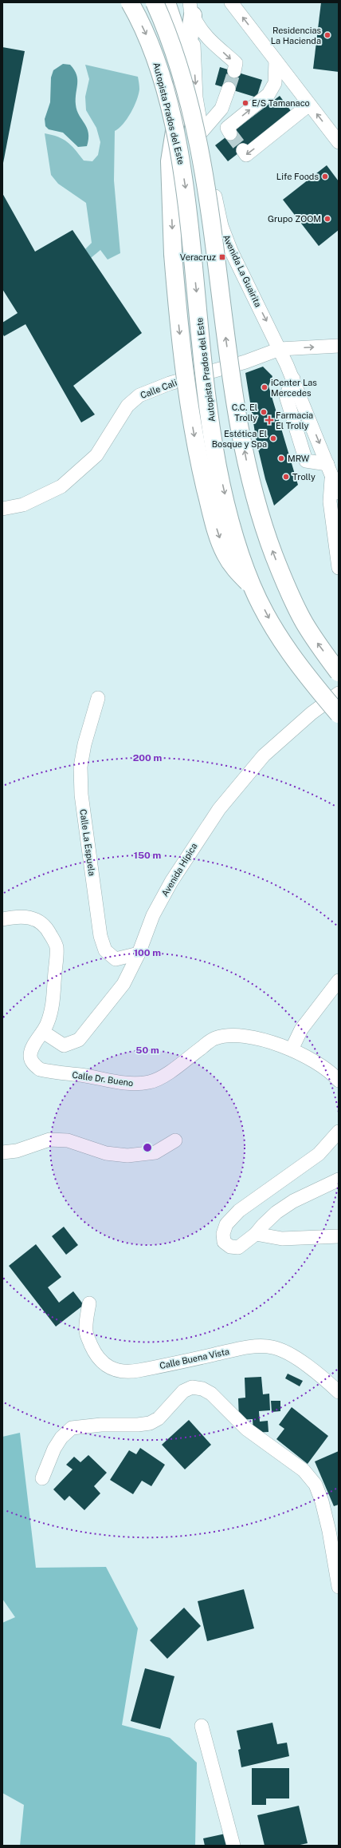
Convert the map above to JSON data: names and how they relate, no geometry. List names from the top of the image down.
{
  "streets": {
    "highway": ["Autopista Prados del Este"],
    "street": [
      "Avenida La Guairita",
      "Calle Cali",
      "Calle La Espuela",
      "Avenida Hípica",
      "Calle Dr. Bueno",
      "Calle Buena Vista"
    ]
  },
  "crossings": [
    ["Avenida La Guairita", "Calle Cali"],
    ["Calle La Espuela", "Avenida Hípica"],
    ["Avenida Hípica", "Calle Dr. Bueno"]
  ],
  "places": {
    "other": [
      "Residencias La Hacienda",
      "E/S Tamanaco",
      "Life Foods",
      "Grupo ZOOM",
      "iCenter Las Mercedes",
      "C.C. El Trolly",
      "Estética El Bosque y Spa",
      "MRW",
      "Trolly"
    ],
    "transit": ["Veracruz"],
    "health": ["Farmacia El Trolly"]
  },
  "rings": [
    "200 m",
    "150 m",
    "100 m",
    "50 m"
  ]
}
